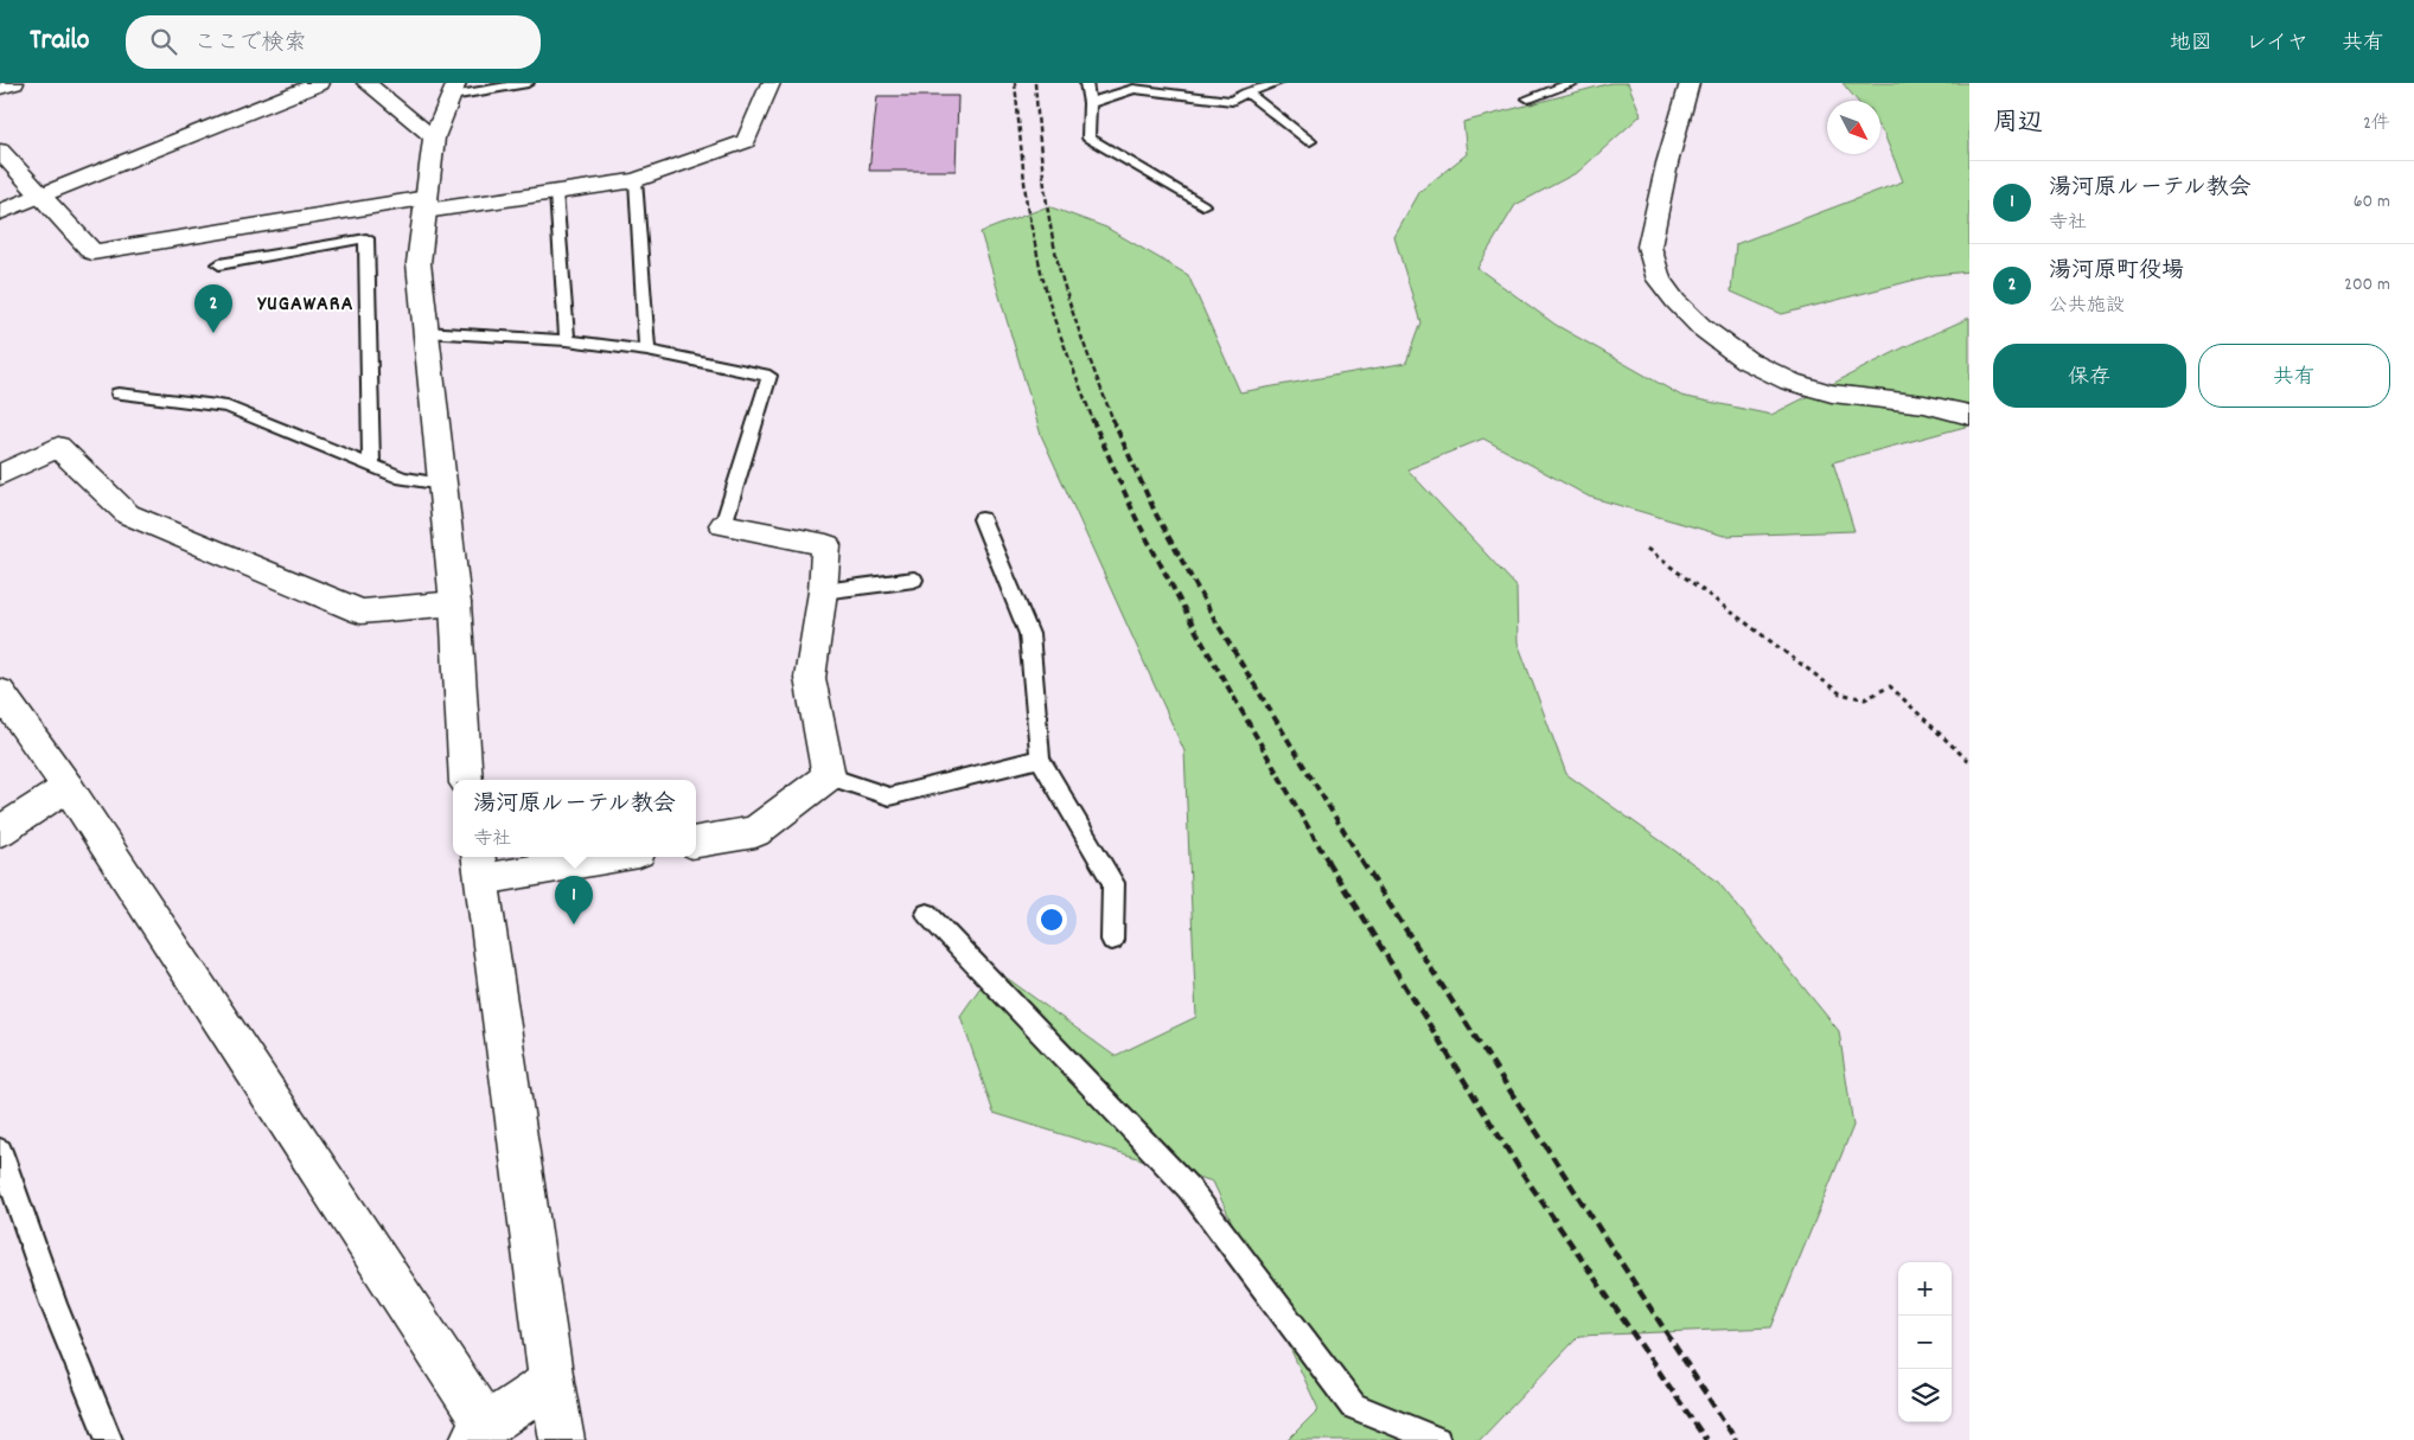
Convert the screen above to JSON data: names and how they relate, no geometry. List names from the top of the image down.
{
  "districts": ["YUGAWARA"],
  "north": "bottom right",
  "page": {
    "header": "Trailo",
    "search": "ここで検索",
    "nav": ["地図", "レイヤ", "共有"],
    "heading": ["周辺", "2件"],
    "list": [
      {
        "mark": "1",
        "name": "湯河原ルーテル教会",
        "note": "寺社",
        "value": "60 m"
      },
      {
        "mark": "2",
        "name": "湯河原町役場",
        "note": "公共施設",
        "value": "200 m"
      }
    ],
    "pins": ["2", "1"],
    "buttons": ["保存", "共有"],
    "popup": ["湯河原ルーテル教会", "寺社"],
    "map_buttons": ["+", "−"]
  }
}
